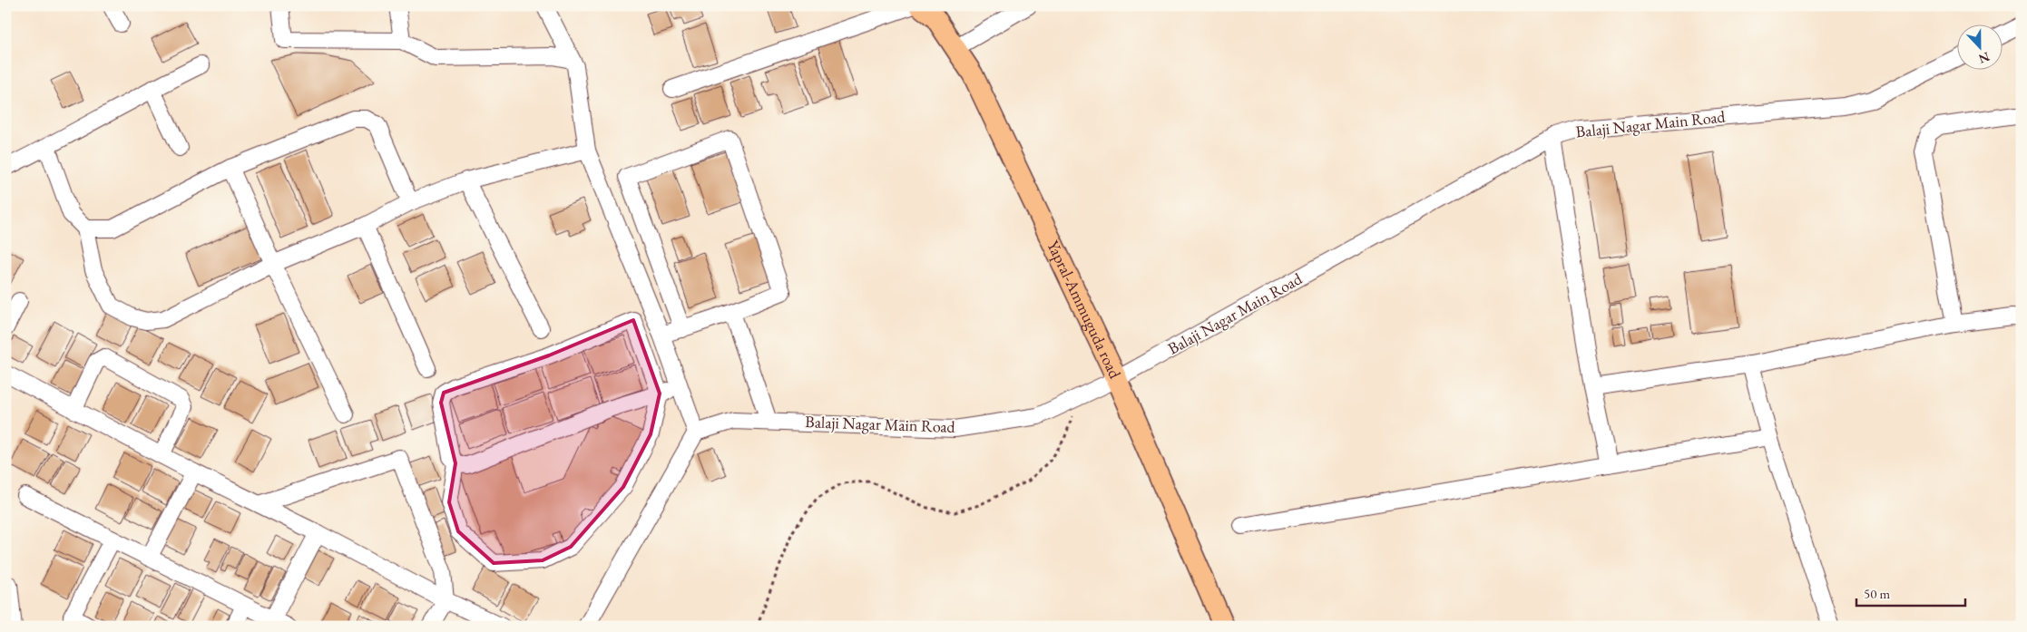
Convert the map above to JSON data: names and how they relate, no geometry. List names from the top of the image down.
{
  "streets": {
    "main road": ["Yapral-Ammuguda road"],
    "street": ["Balaji Nagar Main Road"]
  },
  "crossings": [
    ["Balaji Nagar Main Road", "Yapral-Ammuguda road"]
  ],
  "scale_bar": "50 m",
  "north": "bottom"
}
